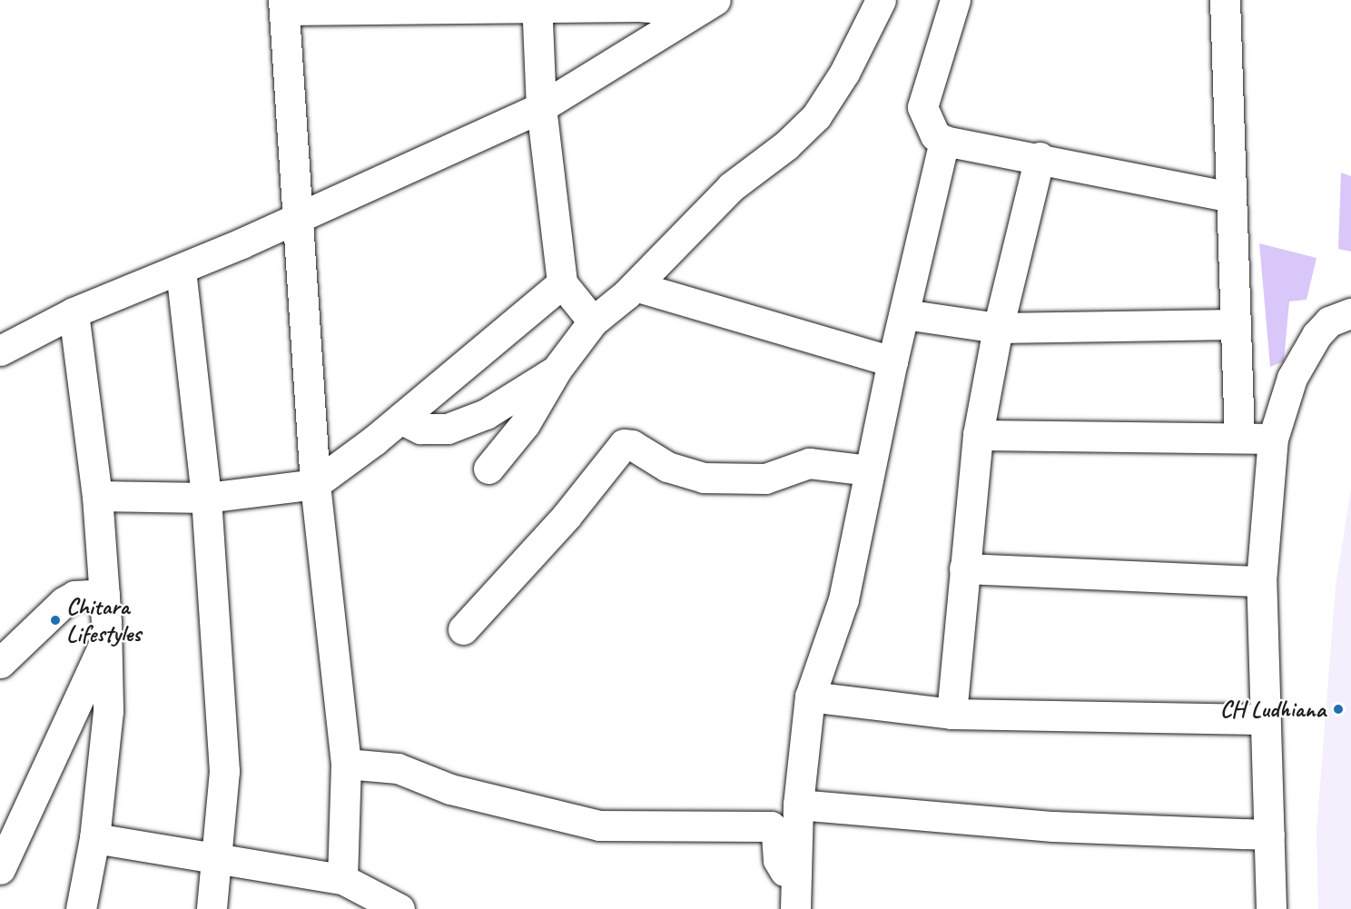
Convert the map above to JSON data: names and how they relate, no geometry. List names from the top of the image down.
{
  "places": ["Chitara Lifestyles", "CH Ludhiana"]
}
